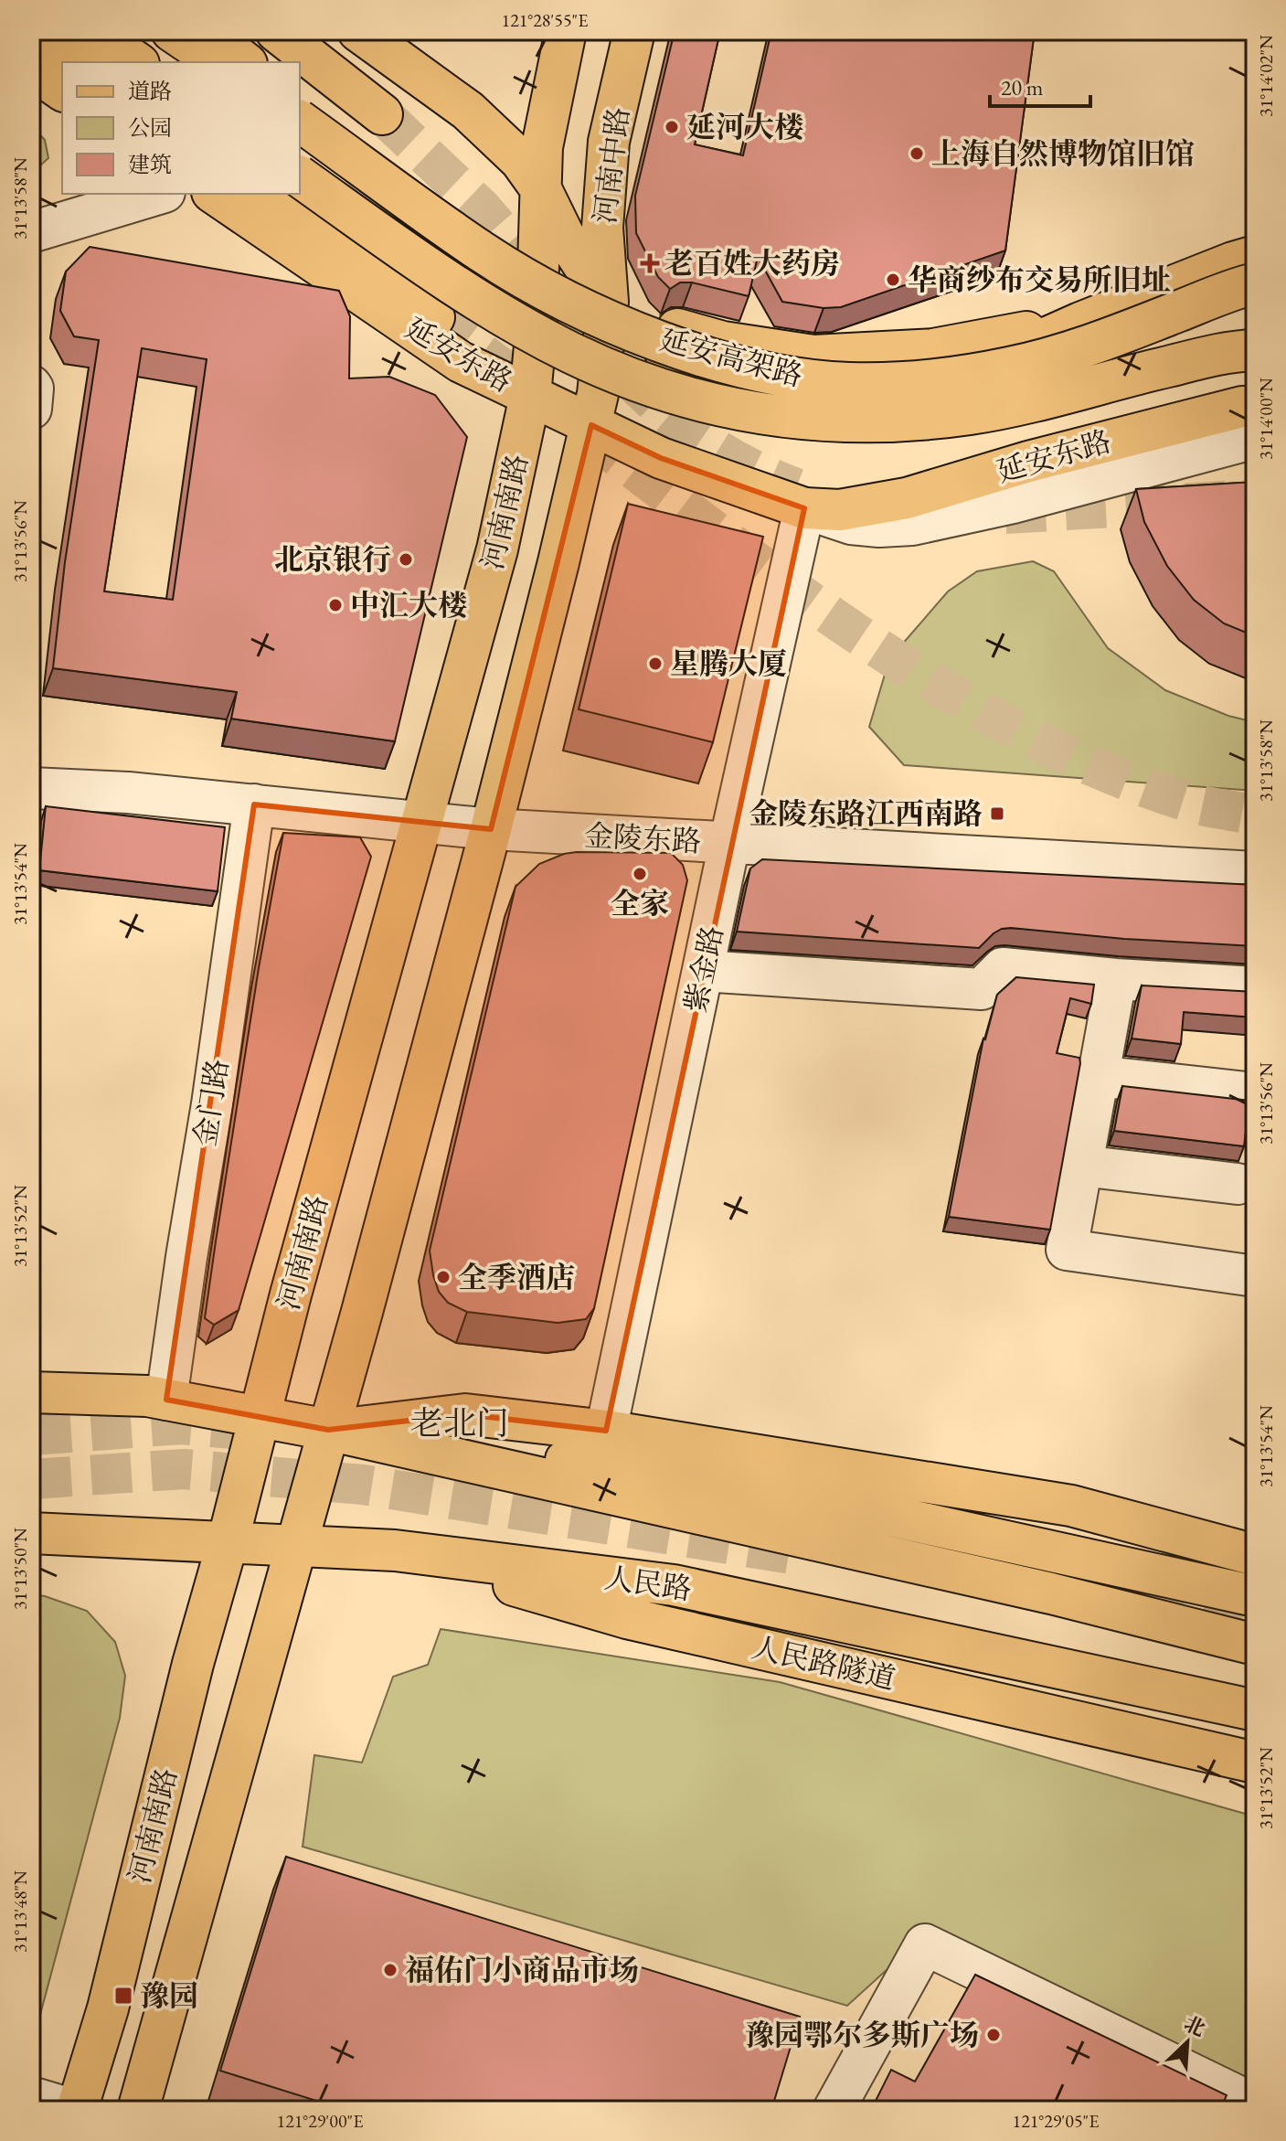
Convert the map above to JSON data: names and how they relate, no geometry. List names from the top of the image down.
{
  "streets": {
    "main road": [
      "河南中路",
      "延安东路",
      "延安高架路",
      "河南南路",
      "人民路",
      "人民路隧道"
    ],
    "street": ["金陵东路", "紫金路", "金门路"]
  },
  "crossings": [
    ["河南中路", "延安东路"],
    ["河南中路", "河南南路"],
    ["延安东路", "河南南路"],
    ["延安东路", "紫金路"],
    ["河南南路", "金陵东路"],
    ["河南南路", "人民路"],
    ["金陵东路", "紫金路"],
    ["金陵东路", "金门路"],
    ["人民路", "人民路隧道"]
  ],
  "districts": ["老北门"],
  "places": {
    "other": [
      "延河大楼",
      "上海自然博物馆旧馆",
      "华商纱布交易所旧址",
      "北京银行",
      "中汇大楼",
      "星腾大厦",
      "全家",
      "全季酒店",
      "福佑门小商品市场",
      "豫园鄂尔多斯广场"
    ],
    "health": ["老百姓大药房"],
    "transit": ["金陵东路江西南路", "豫园"]
  },
  "legend": ["道路", "公园", "建筑"],
  "scale_bar": "20 m",
  "north": "top right",
  "coordinates": [
    "121°28'55\"E",
    "31°14'02\"N",
    "31°13'58\"N",
    "31°14'00\"N",
    "31°13'56\"N",
    "31°13'54\"N",
    "31°13'52\"N",
    "31°13'50\"N",
    "31°13'48\"N",
    "121°29'00\"E",
    "121°29'05\"E"
  ]
}
